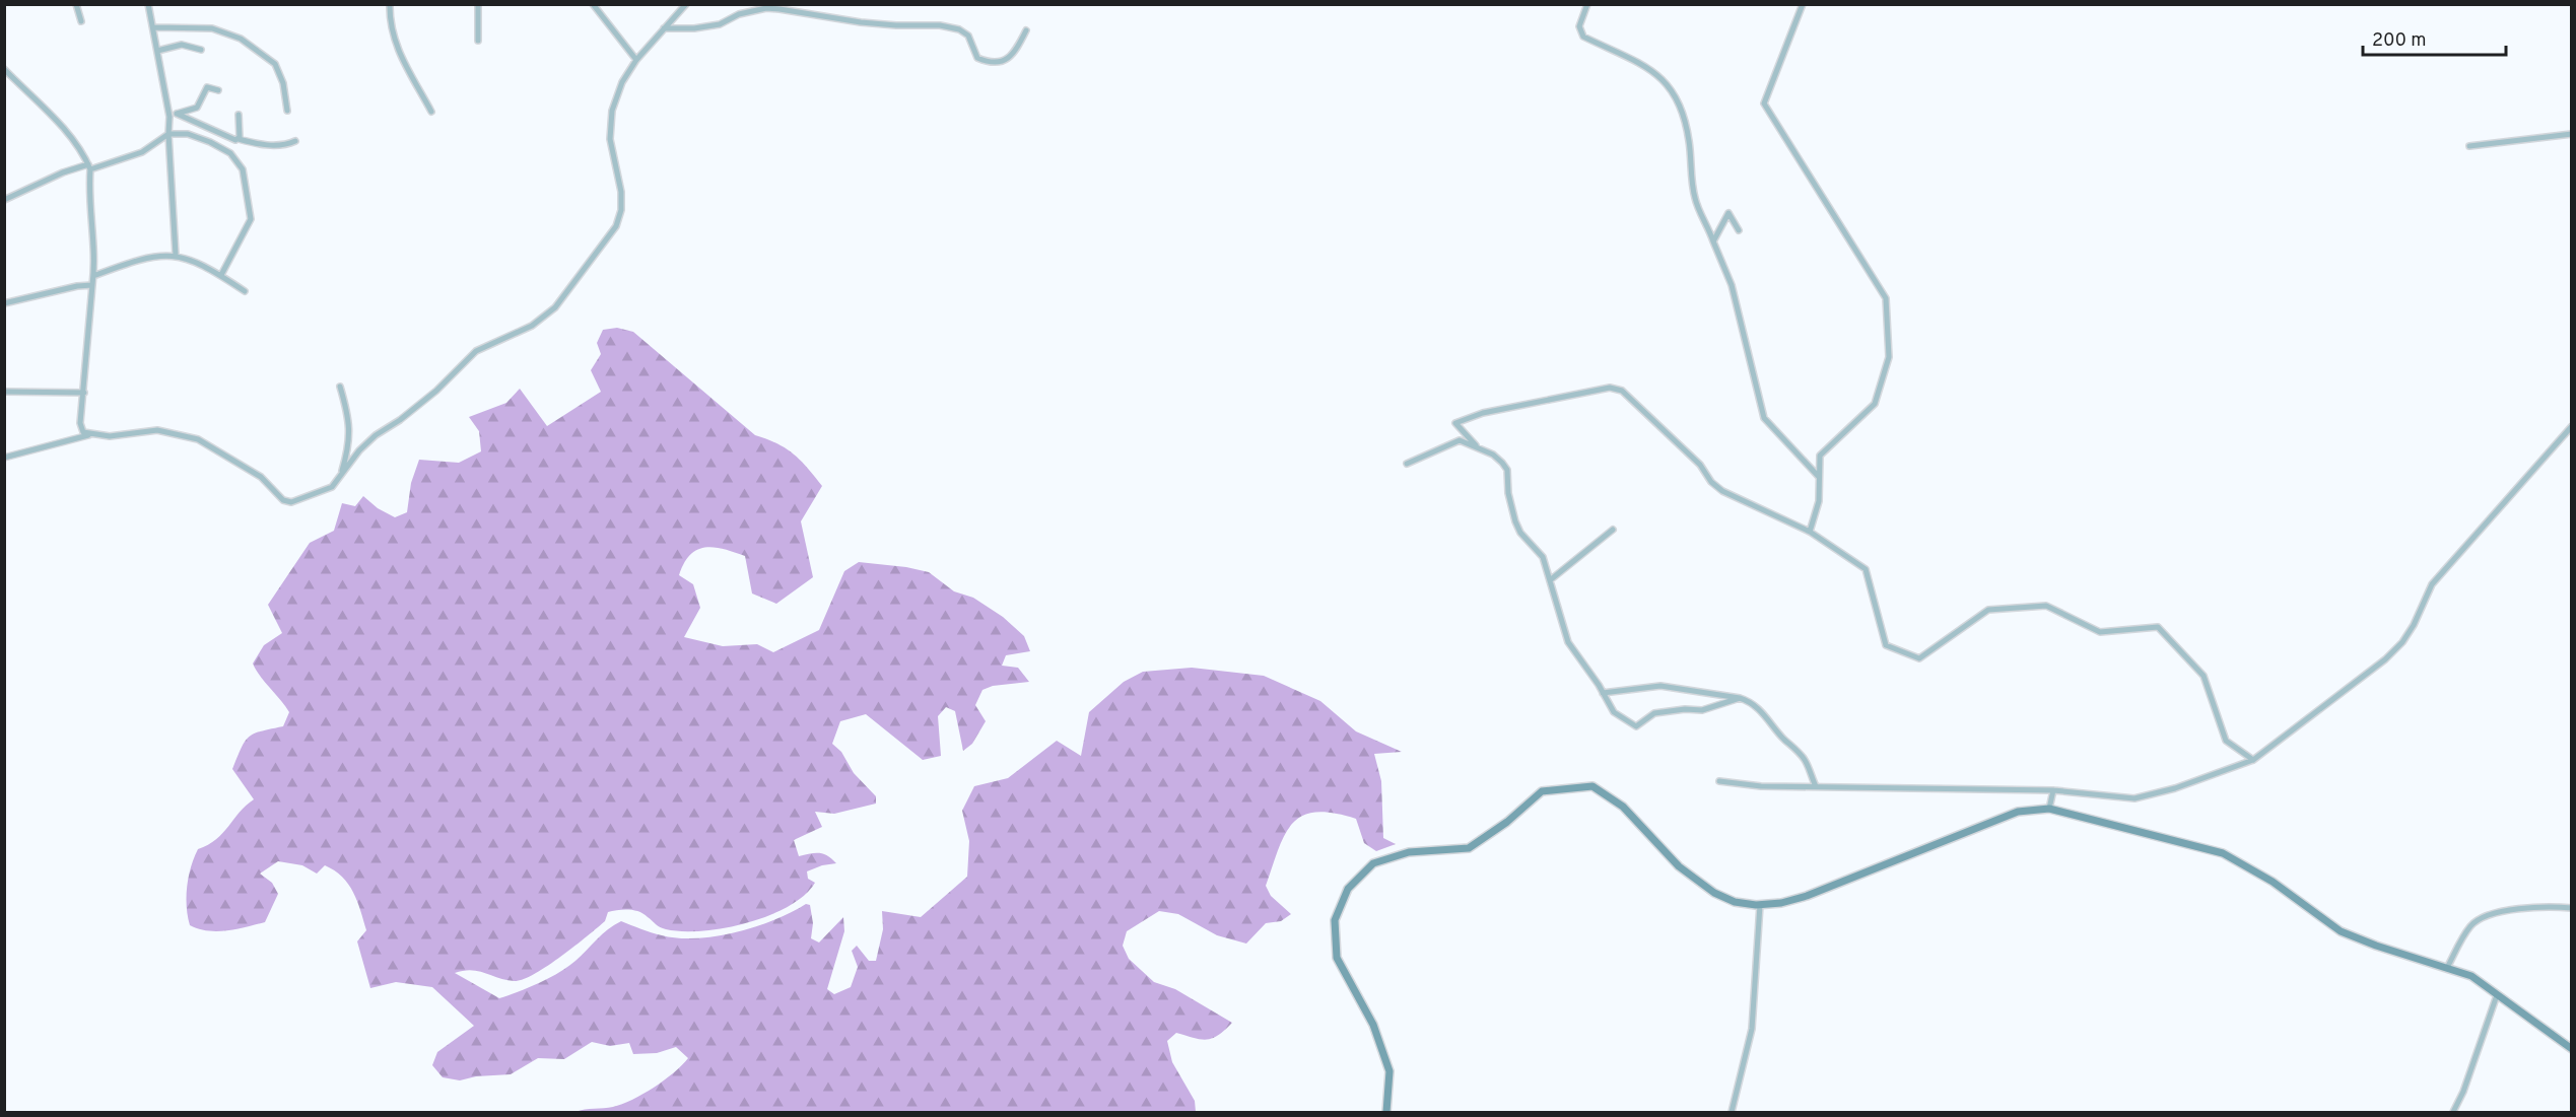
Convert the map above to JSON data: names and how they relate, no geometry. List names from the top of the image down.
{
  "scale_bar": "200 m"
}
